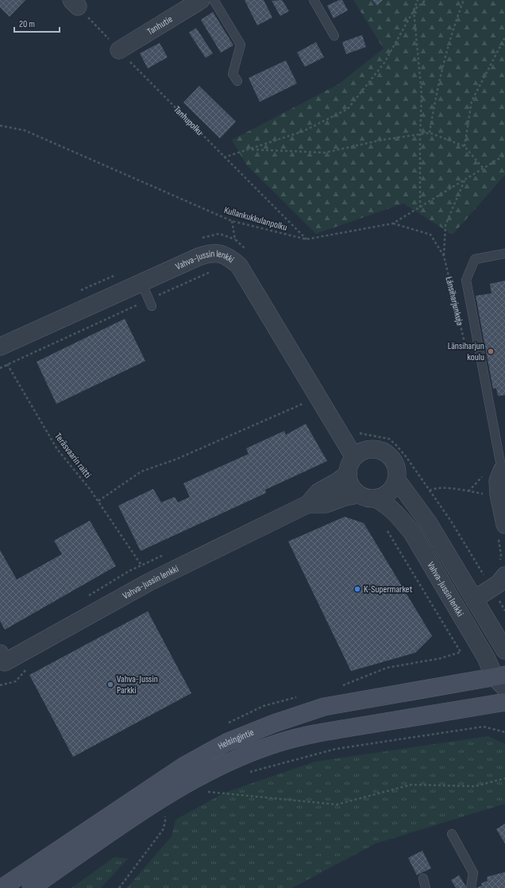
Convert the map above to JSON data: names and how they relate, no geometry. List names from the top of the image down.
{
  "streets": {
    "main road": ["Helsingintie"],
    "street": ["Tanhutie", "Vahva-Jussin lenkki"],
    "path": [
      "Tanhupolku",
      "Kullankukkulanpolku",
      "Länsiharjunkuja",
      "Teräsvaarin raitti"
    ]
  },
  "crossings": [
    ["Tanhutie", "Tanhupolku"],
    ["Tanhupolku", "Kullankukkulanpolku"],
    ["Kullankukkulanpolku", "Länsiharjunkuja"],
    ["Vahva-Jussin lenkki", "Teräsvaarin raitti"],
    ["Vahva-Jussin lenkki", "Helsingintie"]
  ],
  "places": ["Länsiharjun koulu", "K-Supermarket", "Vahva-Jussin Parkki"],
  "scale_bar": "20 m"
}
